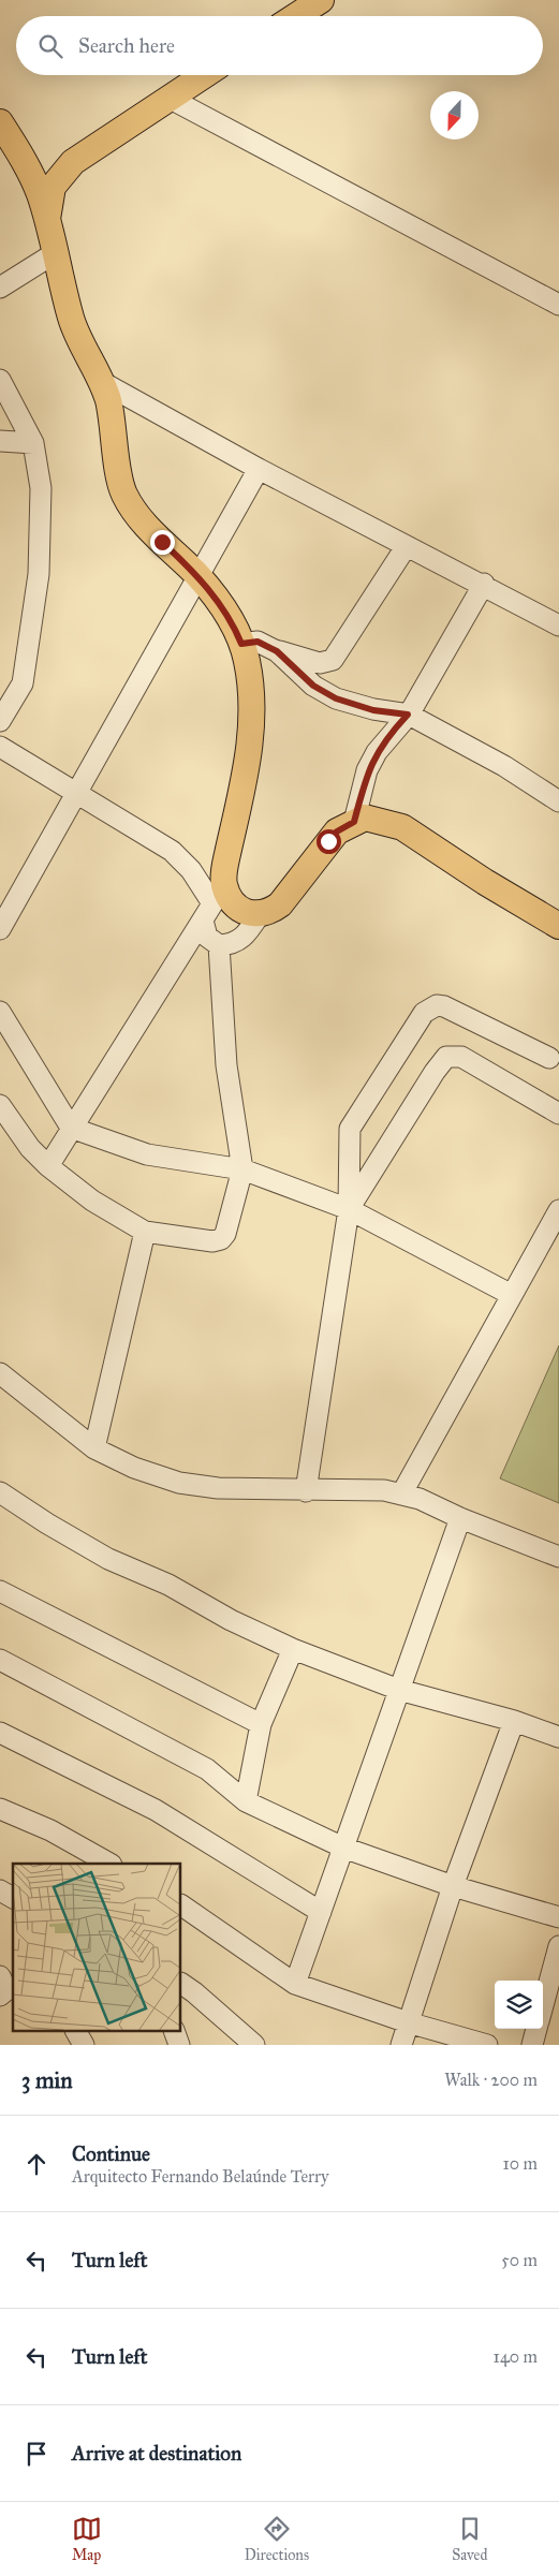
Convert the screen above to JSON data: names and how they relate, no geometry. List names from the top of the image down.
{
  "north": "bottom",
  "page": {
    "search": "Search here",
    "heading": ["3 min", "Walk · 200 m"],
    "list": [
      ["Continue", "Arquitecto Fernando Belaúnde Terry", "10 m"],
      ["Turn left", "50 m"],
      ["Turn left", "140 m"],
      "Arrive at destination"
    ],
    "nav": ["Map", "Directions", "Saved"]
  }
}
